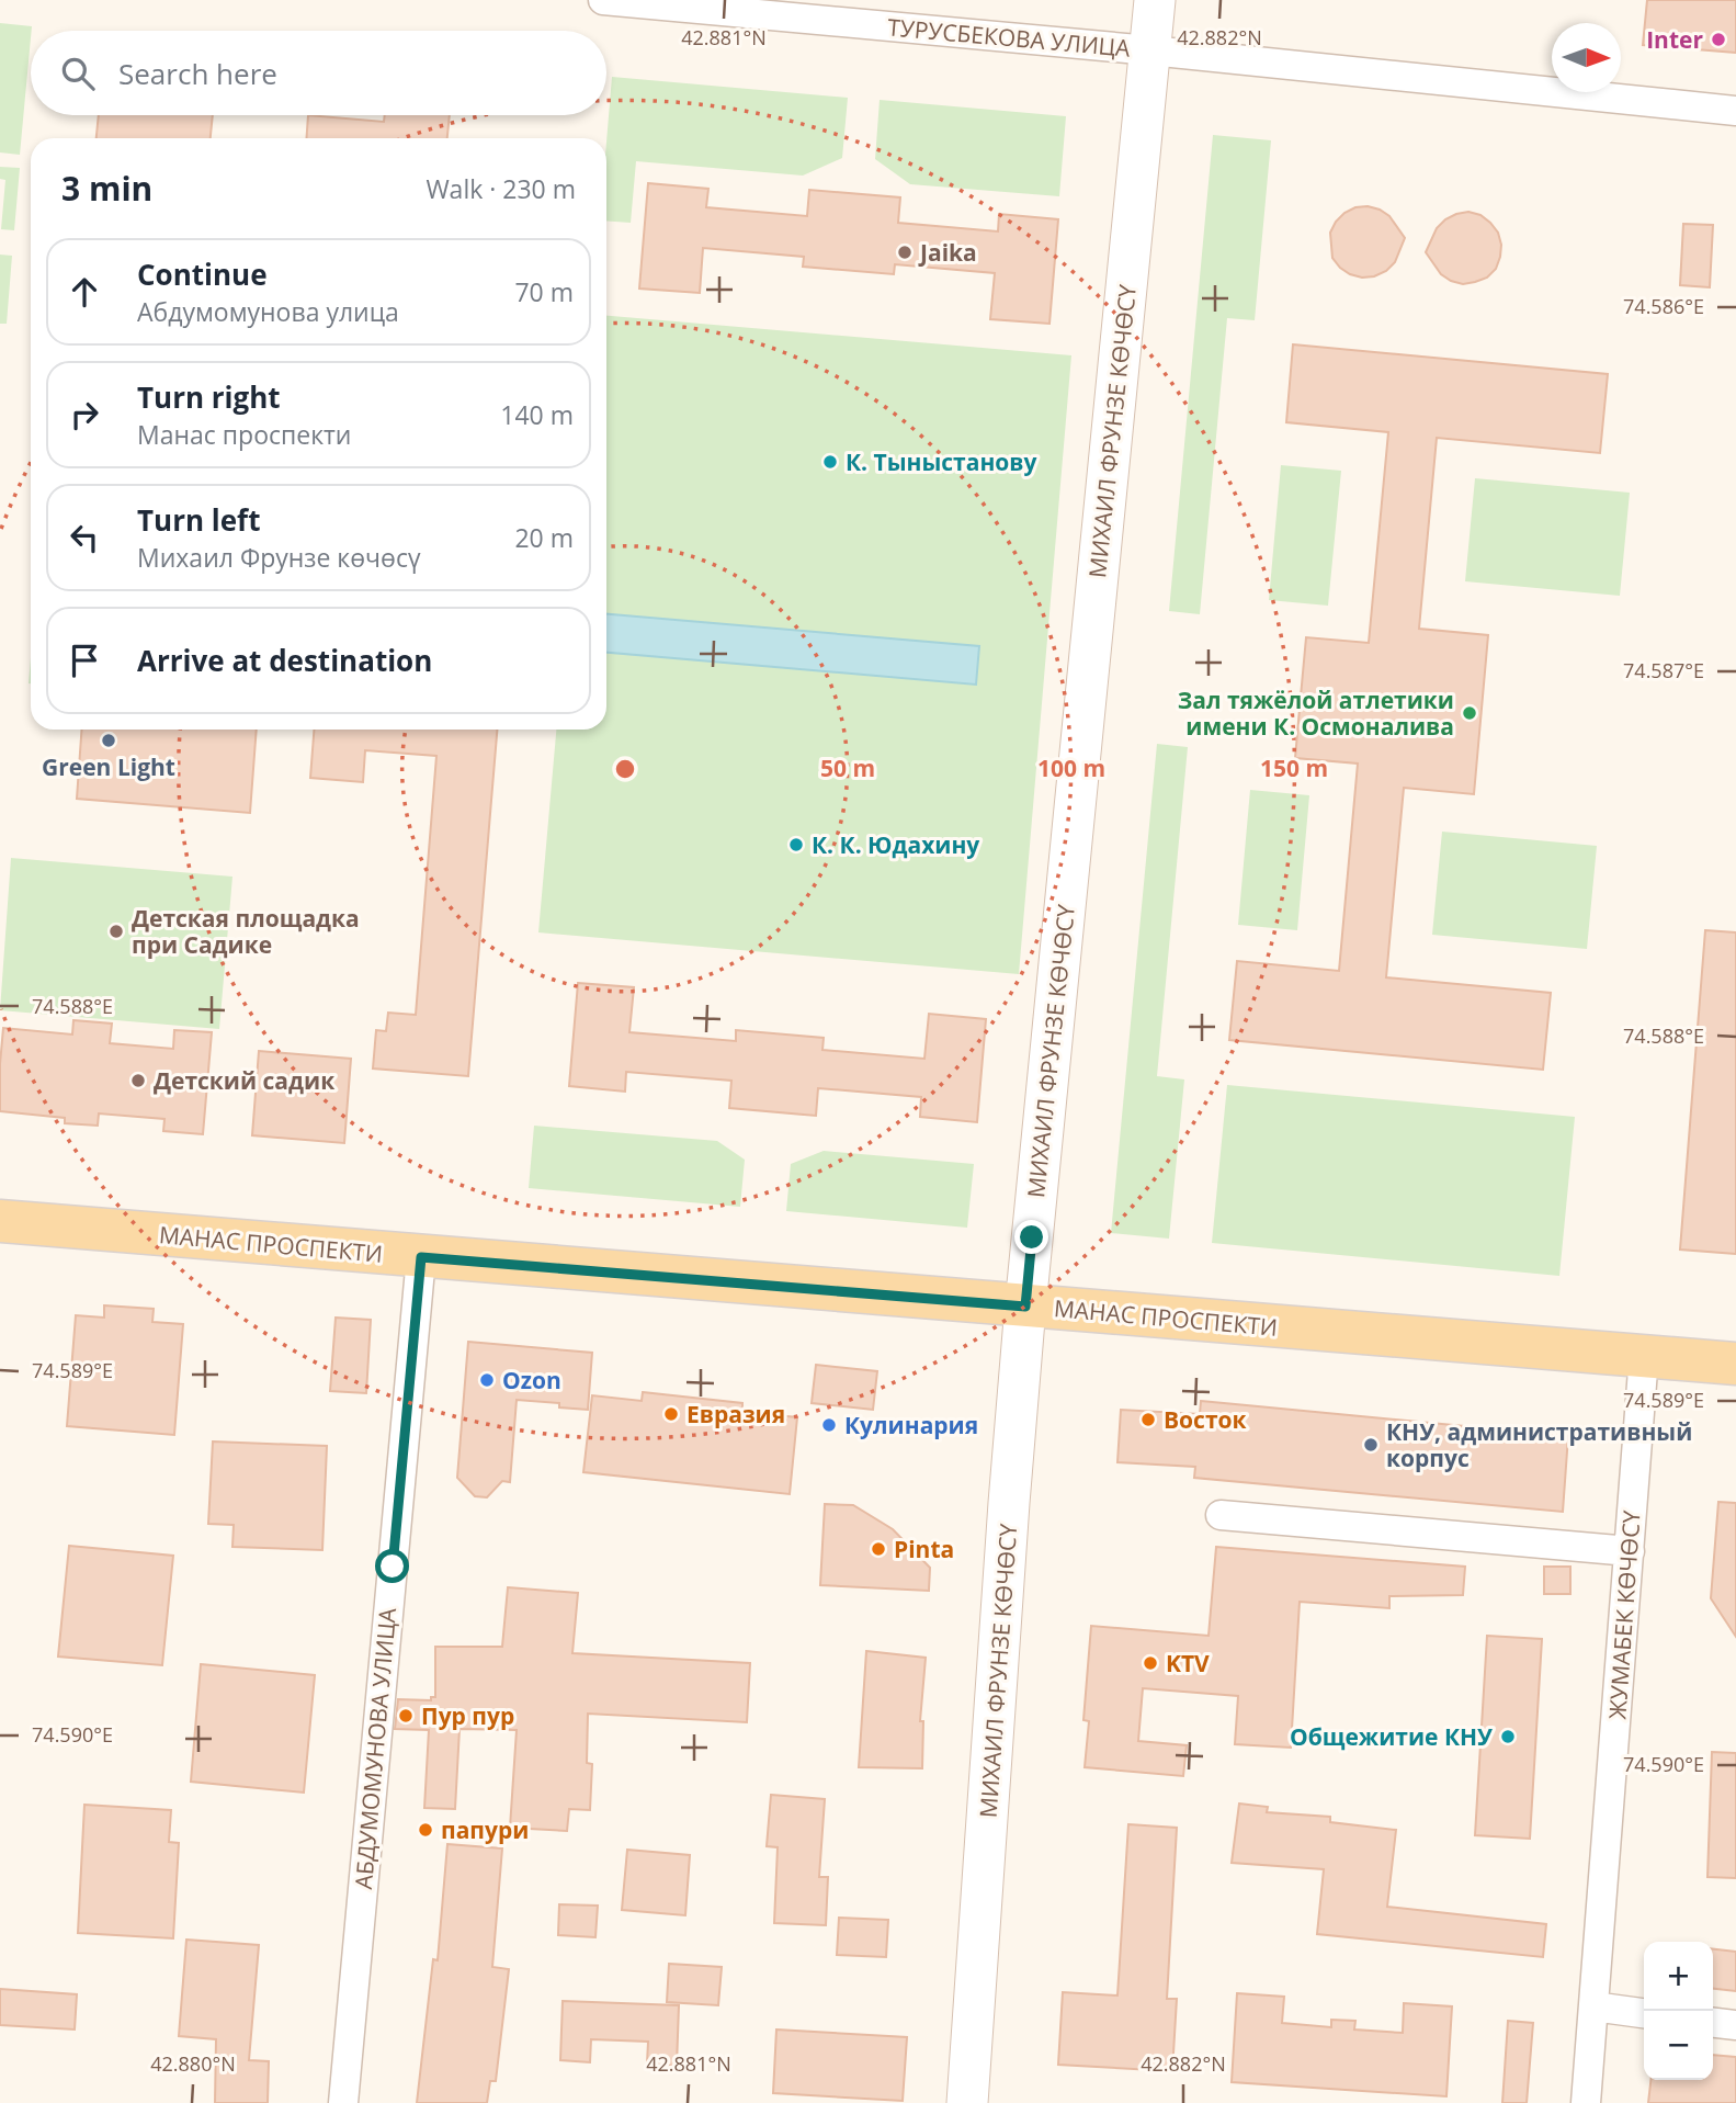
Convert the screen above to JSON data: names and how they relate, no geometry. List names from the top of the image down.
{
  "streets": {
    "main road": ["МИХАИЛ ФРУНЗЕ КӨЧӨСҮ", "МАНАС ПРОСПЕКТИ"],
    "street": ["ТУРУСБЕКОВА УЛИЦА", "ЖУМАБЕК КӨЧӨСҮ", "АБДУМОМУНОВА УЛИЦА"]
  },
  "crossings": [
    ["ТУРУСБЕКОВА УЛИЦА", "МИХАИЛ ФРУНЗЕ КӨЧӨСҮ"],
    ["МИХАИЛ ФРУНЗЕ КӨЧӨСҮ", "МАНАС ПРОСПЕКТИ"],
    ["МАНАС ПРОСПЕКТИ", "ЖУМАБЕК КӨЧӨСҮ"],
    ["МАНАС ПРОСПЕКТИ", "АБДУМОМУНОВА УЛИЦА"]
  ],
  "places": [
    "Inter",
    "Jaika",
    "К. Тыныстанову",
    "Зал тяжёлой атлетики имени К. Осмоналива",
    "Green Light",
    "К. К. Юдахину",
    "Детская площадка при Садике",
    "Детский садик",
    "Ozon",
    "Евразия",
    "Восток",
    "Кулинария",
    "КНУ, административный корпус",
    "Pinta",
    "KTV",
    "Пур пур",
    "Общежитие КНУ",
    "папури"
  ],
  "north": "right",
  "page": {
    "search": "Search here",
    "heading": ["3 min", "Walk · 230 m"],
    "list": [
      ["Continue", "Абдумомунова улица", "70 m"],
      ["Turn right", "Манас проспекти", "140 m"],
      ["Turn left", "Михаил Фрунзе көчөсү", "20 m"],
      "Arrive at destination"
    ],
    "map_buttons": ["+", "−"]
  },
  "coordinates": [
    "42.881°N",
    "42.882°N",
    "74.586°E",
    "74.587°E",
    "74.588°E",
    "74.589°E",
    "74.590°E",
    "42.880°N"
  ],
  "rings": ["50 m", "100 m", "150 m"]
}
